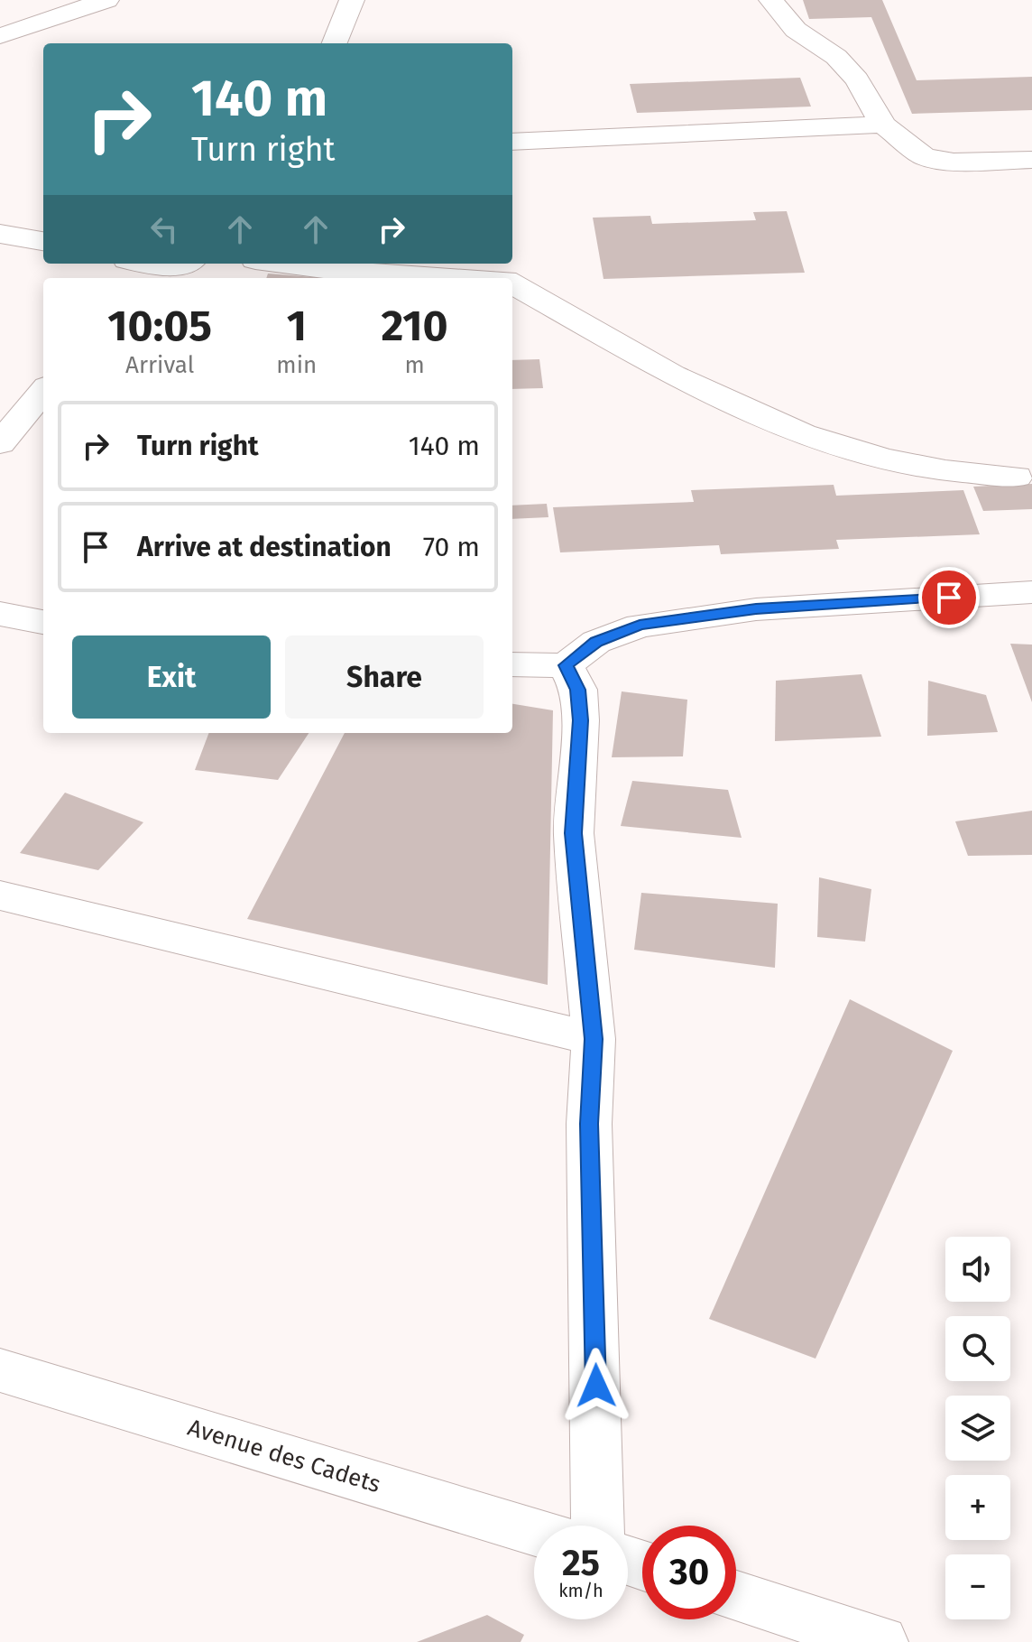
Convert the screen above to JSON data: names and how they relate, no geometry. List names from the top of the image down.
{
  "streets": {
    "street": ["Avenue des Cadets"]
  },
  "page": {
    "turn": ["140 m", "Turn right"],
    "eta": [
      "10:05",
      "Arrival",
      "1",
      "min",
      "210",
      "m"
    ],
    "list": [
      {
        "name": "Turn right",
        "value": "140 m"
      },
      {
        "name": "Arrive at destination",
        "value": "70 m"
      }
    ],
    "buttons": ["Exit", "Share"],
    "map_buttons": ["+", "−"],
    "speed": "25 km/h",
    "limit": "30"
  }
}
